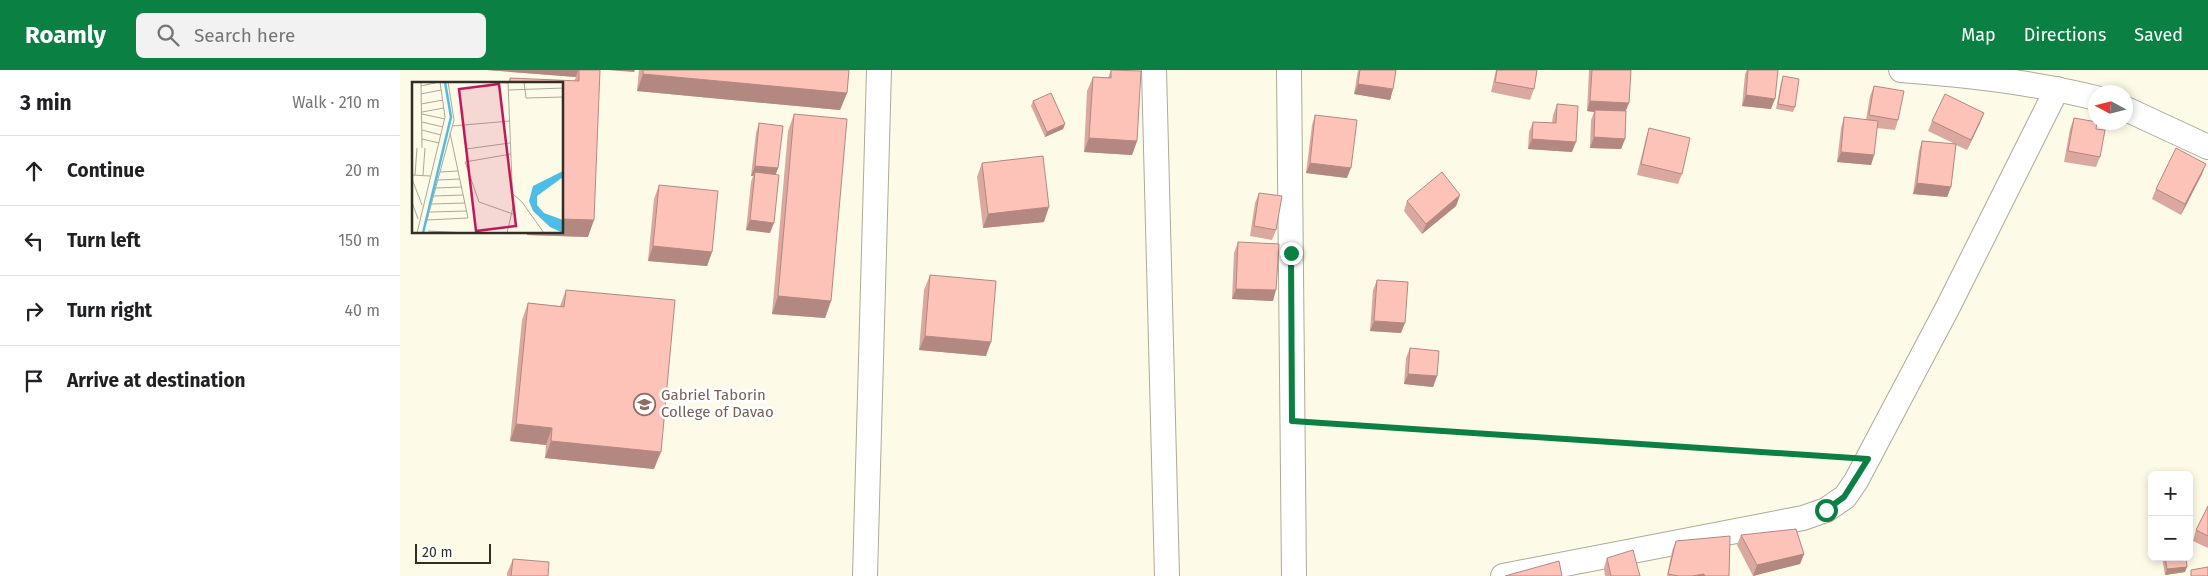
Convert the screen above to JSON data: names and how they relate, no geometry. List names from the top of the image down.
{
  "places": {
    "school or university": ["Gabriel Taborin College of Davao"]
  },
  "scale_bar": "20 m",
  "north": "left",
  "page": {
    "header": "Roamly",
    "search": "Search here",
    "nav": ["Map", "Directions", "Saved"],
    "heading": ["3 min", "Walk · 210 m"],
    "list": [
      ["Continue", "20 m"],
      ["Turn left", "150 m"],
      ["Turn right", "40 m"],
      "Arrive at destination"
    ],
    "map_buttons": ["+", "−"],
    "scale": "20 m"
  }
}
